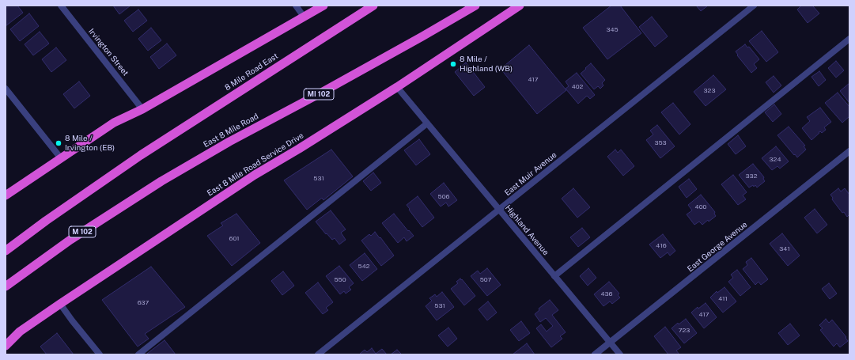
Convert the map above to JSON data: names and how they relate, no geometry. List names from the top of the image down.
{
  "streets": {
    "highway": [
      "8 Mile Road East",
      "MI 102",
      "East 8 Mile Road",
      "East 8 Mile Road Service Drive",
      "M 102"
    ],
    "street": [
      "Irvington Street",
      "East Muir Avenue",
      "Highland Avenue",
      "East George Avenue"
    ]
  },
  "crossings": [
    ["East 8 Mile Road Service Drive", "Highland Avenue"],
    ["East Muir Avenue", "Highland Avenue"],
    ["Highland Avenue", "East George Avenue"]
  ],
  "places": ["8 Mile / Highland (WB)", "8 Mile / Irvington (EB)"],
  "house_numbers": [
    "345",
    "417",
    "402",
    "323",
    "353",
    "324",
    "332",
    "531",
    "506",
    "400",
    "601",
    "416",
    "341",
    "542",
    "550",
    "507",
    "436",
    "411",
    "637",
    "531",
    "417",
    "723"
  ]
}
